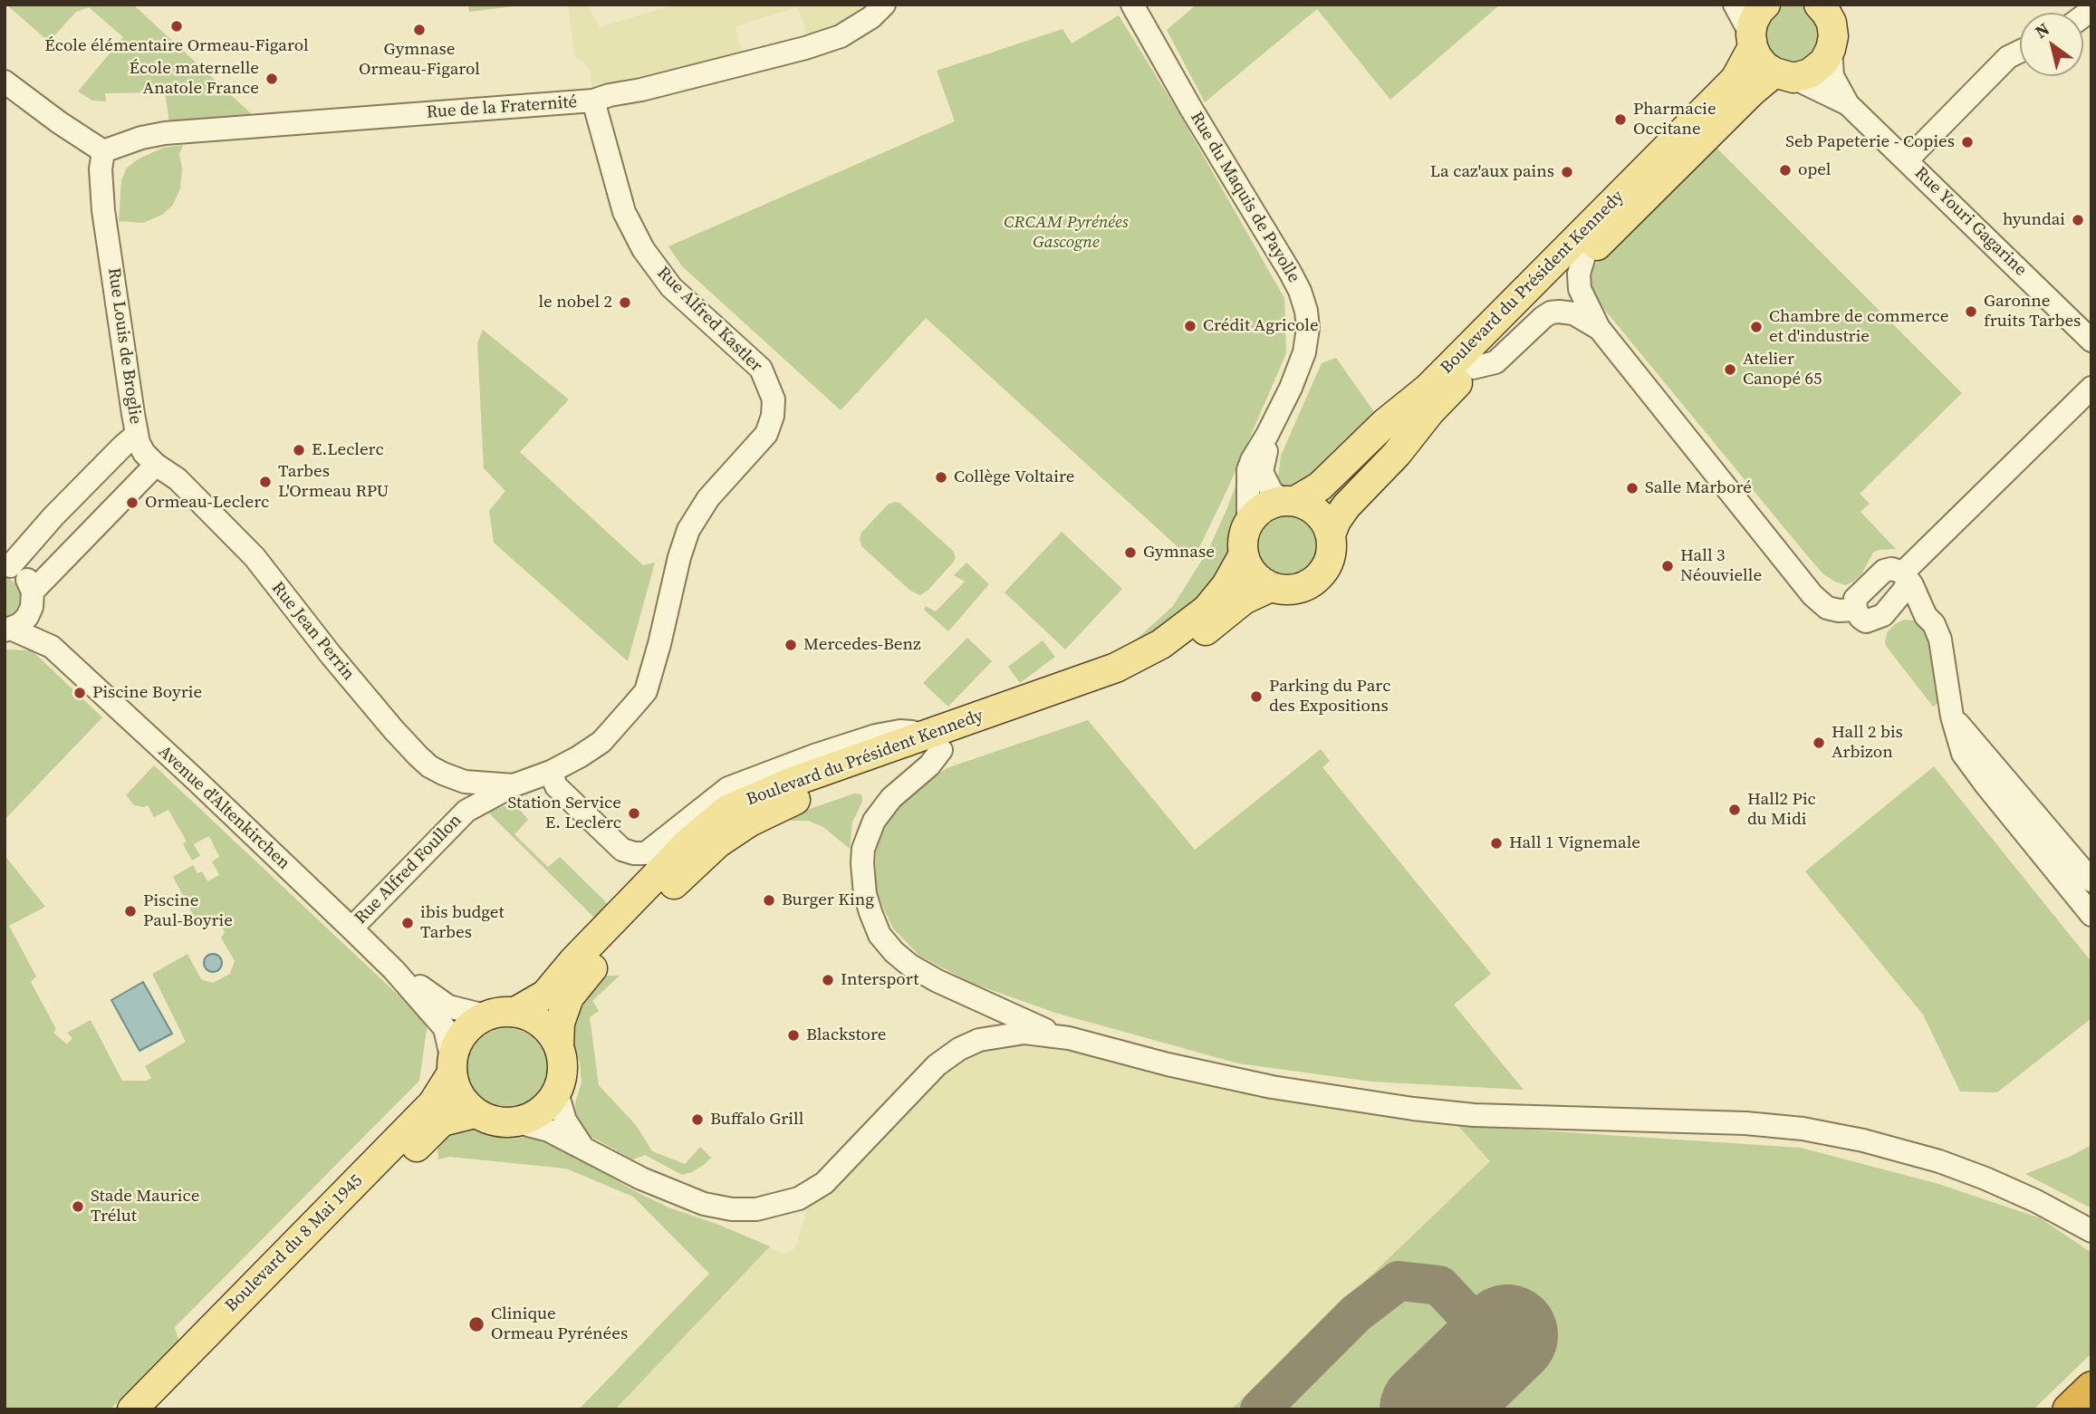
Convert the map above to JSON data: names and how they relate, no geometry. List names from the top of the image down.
{
  "streets": {
    "main road": ["Boulevard du Président Kennedy", "Boulevard du 8 Mai 1945"],
    "street": [
      "Rue de la Fraternité",
      "Rue du Maquis de Payolle",
      "Rue Youri Gagarine",
      "Rue Alfred Kastler",
      "Rue Louis de Broglie",
      "Rue Jean Perrin",
      "Avenue d'Altenkirchen",
      "Rue Alfred Foullon"
    ]
  },
  "crossings": [
    ["Rue de la Fraternité", "Rue Alfred Kastler"],
    ["Rue de la Fraternité", "Rue Louis de Broglie"],
    ["Rue du Maquis de Payolle", "Boulevard du Président Kennedy"],
    ["Rue Youri Gagarine", "Boulevard du Président Kennedy"],
    ["Boulevard du Président Kennedy", "Avenue d'Altenkirchen"],
    ["Boulevard du Président Kennedy", "Boulevard du 8 Mai 1945"],
    ["Rue Alfred Kastler", "Rue Jean Perrin"],
    ["Rue Alfred Kastler", "Rue Alfred Foullon"],
    ["Rue Louis de Broglie", "Rue Jean Perrin"],
    ["Rue Louis de Broglie", "Avenue d'Altenkirchen"],
    ["Rue Jean Perrin", "Rue Alfred Foullon"],
    ["Avenue d'Altenkirchen", "Rue Alfred Foullon"],
    ["Avenue d'Altenkirchen", "Boulevard du 8 Mai 1945"]
  ],
  "parks": ["CRCAM Pyrénées Gascogne"],
  "places": [
    "École élémentaire Ormeau-Figarol",
    "Gymnase Ormeau-Figarol",
    "École maternelle Anatole France",
    "Pharmacie Occitane",
    "Seb Papeterie - Copies",
    "opel",
    "La caz'aux pains",
    "hyundai",
    "le nobel 2",
    "Garonne fruits Tarbes",
    "Crédit Agricole",
    "Chambre de commerce et d'industrie",
    "Atelier Canopé 65",
    "E.Leclerc",
    "Collège Voltaire",
    "Tarbes L'Ormeau RPU",
    "Salle Marboré",
    "Ormeau-Leclerc",
    "Gymnase",
    "Hall 3 Néouvielle",
    "Mercedes-Benz",
    "Piscine Boyrie",
    "Parking du Parc des Expositions",
    "Hall 2 bis Arbizon",
    "Hall2 Pic du Midi",
    "Station Service E. Leclerc",
    "Hall 1 Vignemale",
    "Burger King",
    "Piscine Paul-Boyrie",
    "ibis budget Tarbes",
    "Intersport",
    "Blackstore",
    "Buffalo Grill",
    "Stade Maurice Trélut",
    "Clinique Ormeau Pyrénées"
  ],
  "north": "top left"
}
